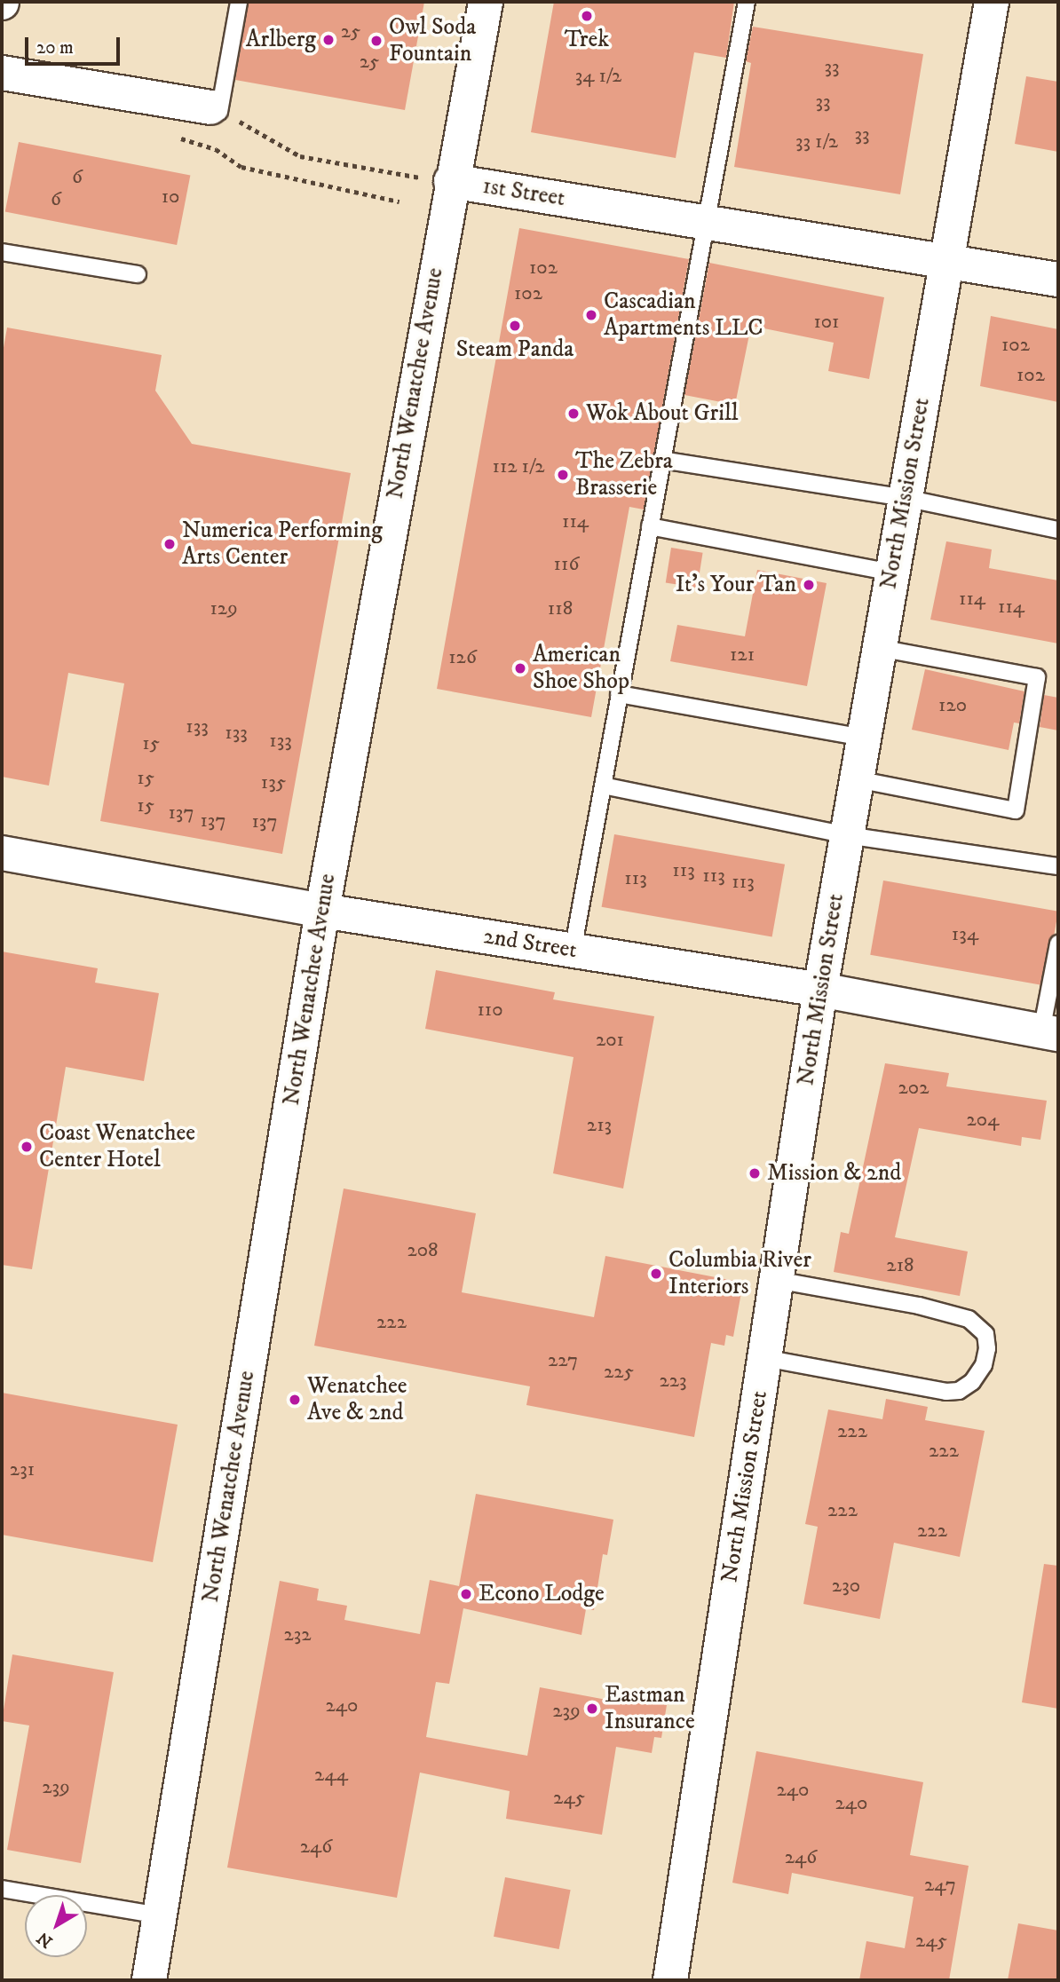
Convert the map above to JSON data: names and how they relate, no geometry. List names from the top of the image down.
{
  "streets": {
    "main road": [
      "1st Street",
      "North Wenatchee Avenue",
      "North Mission Street",
      "2nd Street"
    ]
  },
  "crossings": [
    ["1st Street", "North Wenatchee Avenue"],
    ["1st Street", "North Mission Street"],
    ["North Wenatchee Avenue", "2nd Street"],
    ["North Mission Street", "2nd Street"]
  ],
  "places": [
    "Trek",
    "Arlberg",
    "Owl Soda Fountain",
    "Cascadian Apartments LLC",
    "Steam Panda",
    "Wok About Grill",
    "The Zebra Brasserie",
    "Numerica Performing Arts Center",
    "It's Your Tan",
    "American Shoe Shop",
    "Coast Wenatchee Center Hotel",
    "Mission & 2nd",
    "Columbia River Interiors",
    "Wenatchee Ave & 2nd",
    "Econo Lodge",
    "Eastman Insurance"
  ],
  "house_numbers": [
    "25",
    "25",
    "33",
    "34 1/2",
    "33",
    "33",
    "33 1/2",
    "6",
    "10",
    "6",
    "102",
    "102",
    "101",
    "102",
    "102",
    "112 1/2",
    "114",
    "116",
    "114",
    "114",
    "129",
    "118",
    "121",
    "126",
    "120",
    "133",
    "133",
    "133",
    "15",
    "15",
    "135",
    "15",
    "137",
    "137",
    "137",
    "113",
    "113",
    "113",
    "113",
    "134",
    "110",
    "201",
    "202",
    "204",
    "213",
    "208",
    "218",
    "222",
    "227",
    "225",
    "223",
    "222",
    "222",
    "231",
    "222",
    "222",
    "230",
    "232",
    "240",
    "239",
    "244",
    "239",
    "240",
    "245",
    "240",
    "246",
    "246",
    "247",
    "245"
  ],
  "scale_bar": "20 m",
  "north": "bottom left"
}
